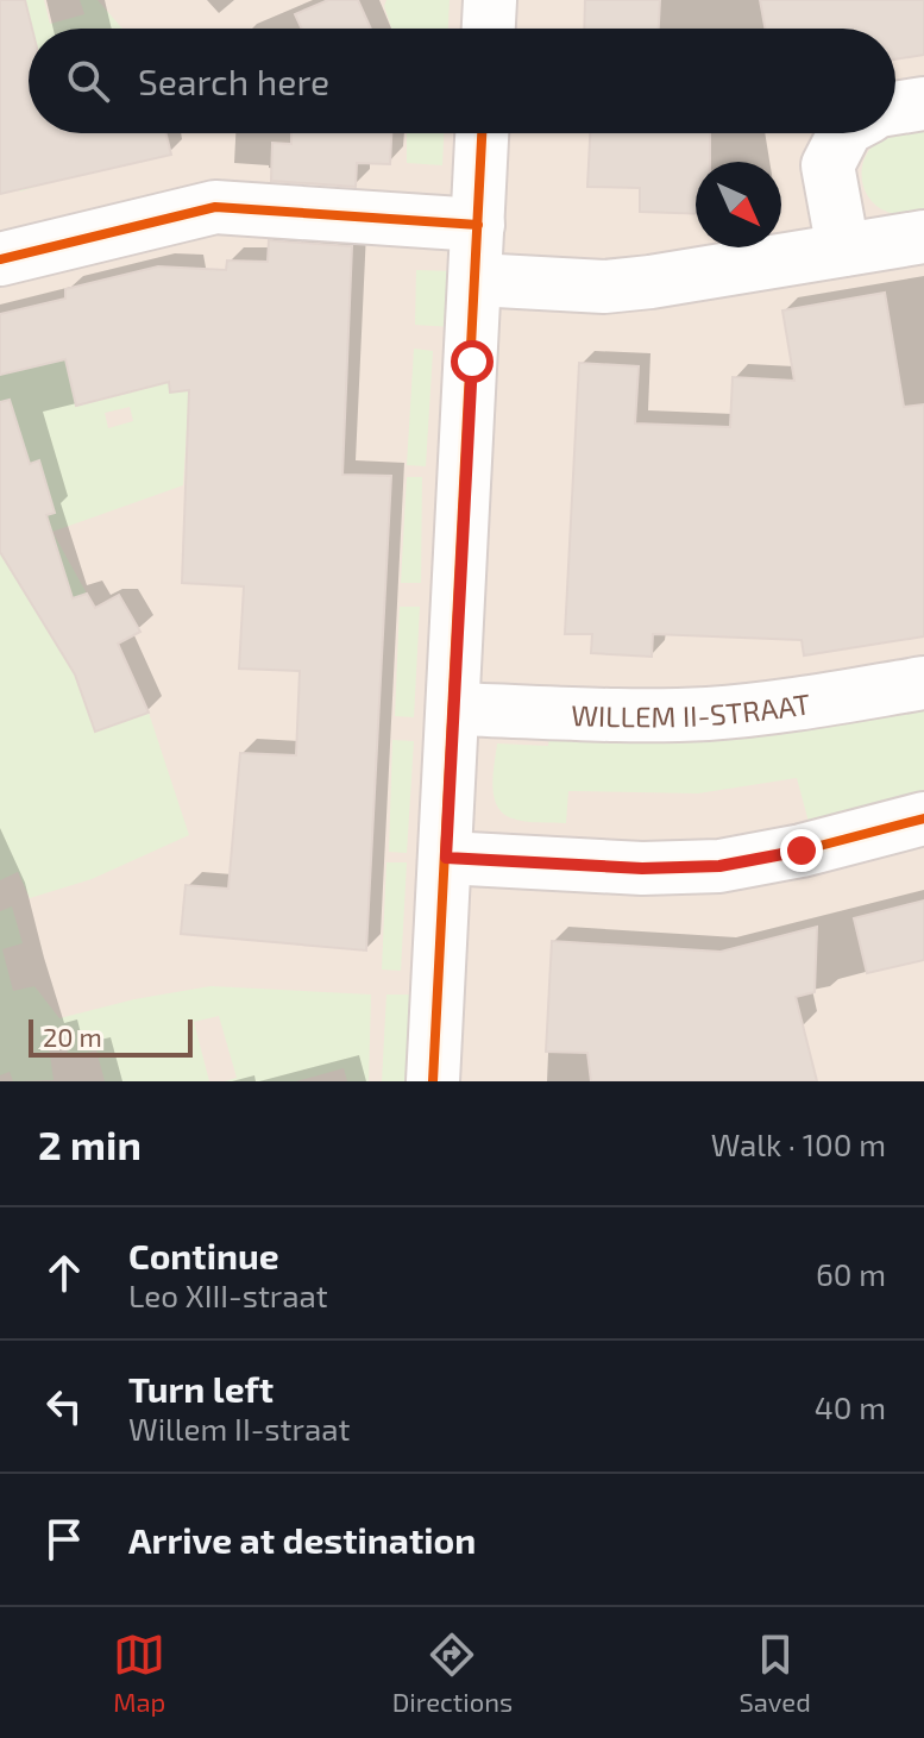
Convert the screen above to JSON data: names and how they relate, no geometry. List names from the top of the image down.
{
  "streets": {
    "street": ["WILLEM II-STRAAT"]
  },
  "scale_bar": "20 m",
  "north": "bottom right",
  "page": {
    "search": "Search here",
    "scale": "20 m",
    "heading": ["2 min", "Walk · 100 m"],
    "list": [
      ["Continue", "Leo XIII-straat", "60 m"],
      ["Turn left", "Willem II-straat", "40 m"],
      "Arrive at destination"
    ],
    "nav": ["Map", "Directions", "Saved"]
  }
}
